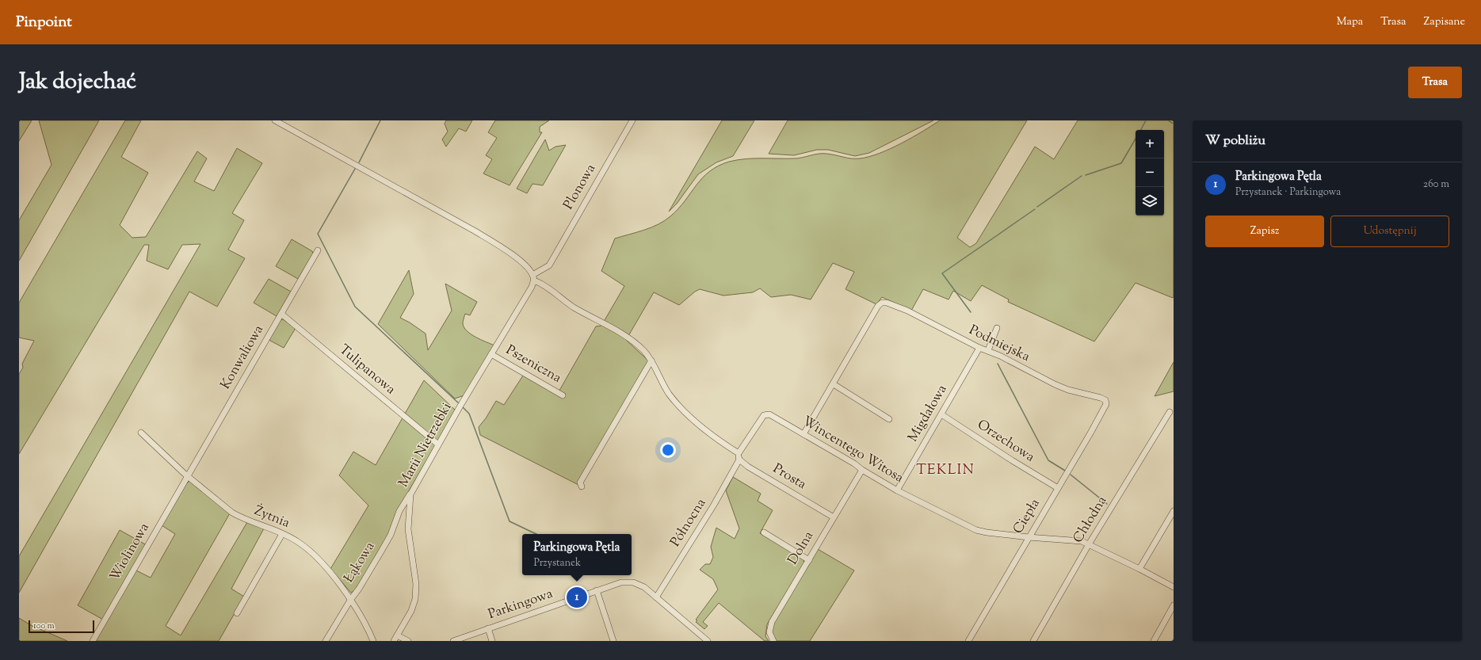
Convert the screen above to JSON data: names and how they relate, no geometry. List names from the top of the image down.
{
  "streets": {
    "street": [
      "Plonowa",
      "Podmiejska",
      "Konwaliowa",
      "Pszeniczna",
      "Tulipanowa",
      "Migdałowa",
      "Orzechowa",
      "Marii Nietrzebki",
      "Wincentego Witosa",
      "Prosta",
      "Ciepła",
      "Żytnia",
      "Chłodna",
      "Północna",
      "Dolna",
      "Wiolinowa",
      "Łąkowa",
      "Parkingowa"
    ]
  },
  "crossings": [
    ["Plonowa", "Marii Nietrzebki"],
    ["Podmiejska", "Migdałowa"],
    ["Podmiejska", "Ciepła"],
    ["Konwaliowa", "Tulipanowa"],
    ["Konwaliowa", "Żytnia"],
    ["Konwaliowa", "Wiolinowa"],
    ["Pszeniczna", "Marii Nietrzebki"],
    ["Tulipanowa", "Marii Nietrzebki"],
    ["Migdałowa", "Orzechowa"],
    ["Migdałowa", "Wincentego Witosa"],
    ["Orzechowa", "Ciepła"],
    ["Marii Nietrzebki", "Łąkowa"],
    ["Wincentego Witosa", "Ciepła"],
    ["Wincentego Witosa", "Chłodna"],
    ["Wincentego Witosa", "Dolna"],
    ["Prosta", "Północna"],
    ["Prosta", "Dolna"],
    ["Żytnia", "Wiolinowa"],
    ["Żytnia", "Łąkowa"],
    ["Północna", "Parkingowa"]
  ],
  "districts": ["TEKLIN"],
  "scale_bar": "100 m",
  "page": {
    "header": "Pinpoint",
    "nav": ["Mapa", "Trasa", "Zapisane"],
    "title": "Jak dojechać",
    "buttons": [
      "Trasa",
      ["Zapisz", "Udostępnij"]
    ],
    "heading": "W pobliżu",
    "map_buttons": ["+", "−"],
    "list": [
      {
        "mark": "1",
        "name": "Parkingowa Pętla",
        "note": "Przystanek · Parkingowa",
        "value": "260 m"
      }
    ],
    "popup": ["Parkingowa Pętla", "Przystanek"],
    "pins": "1",
    "scale": "100 m"
  }
}
